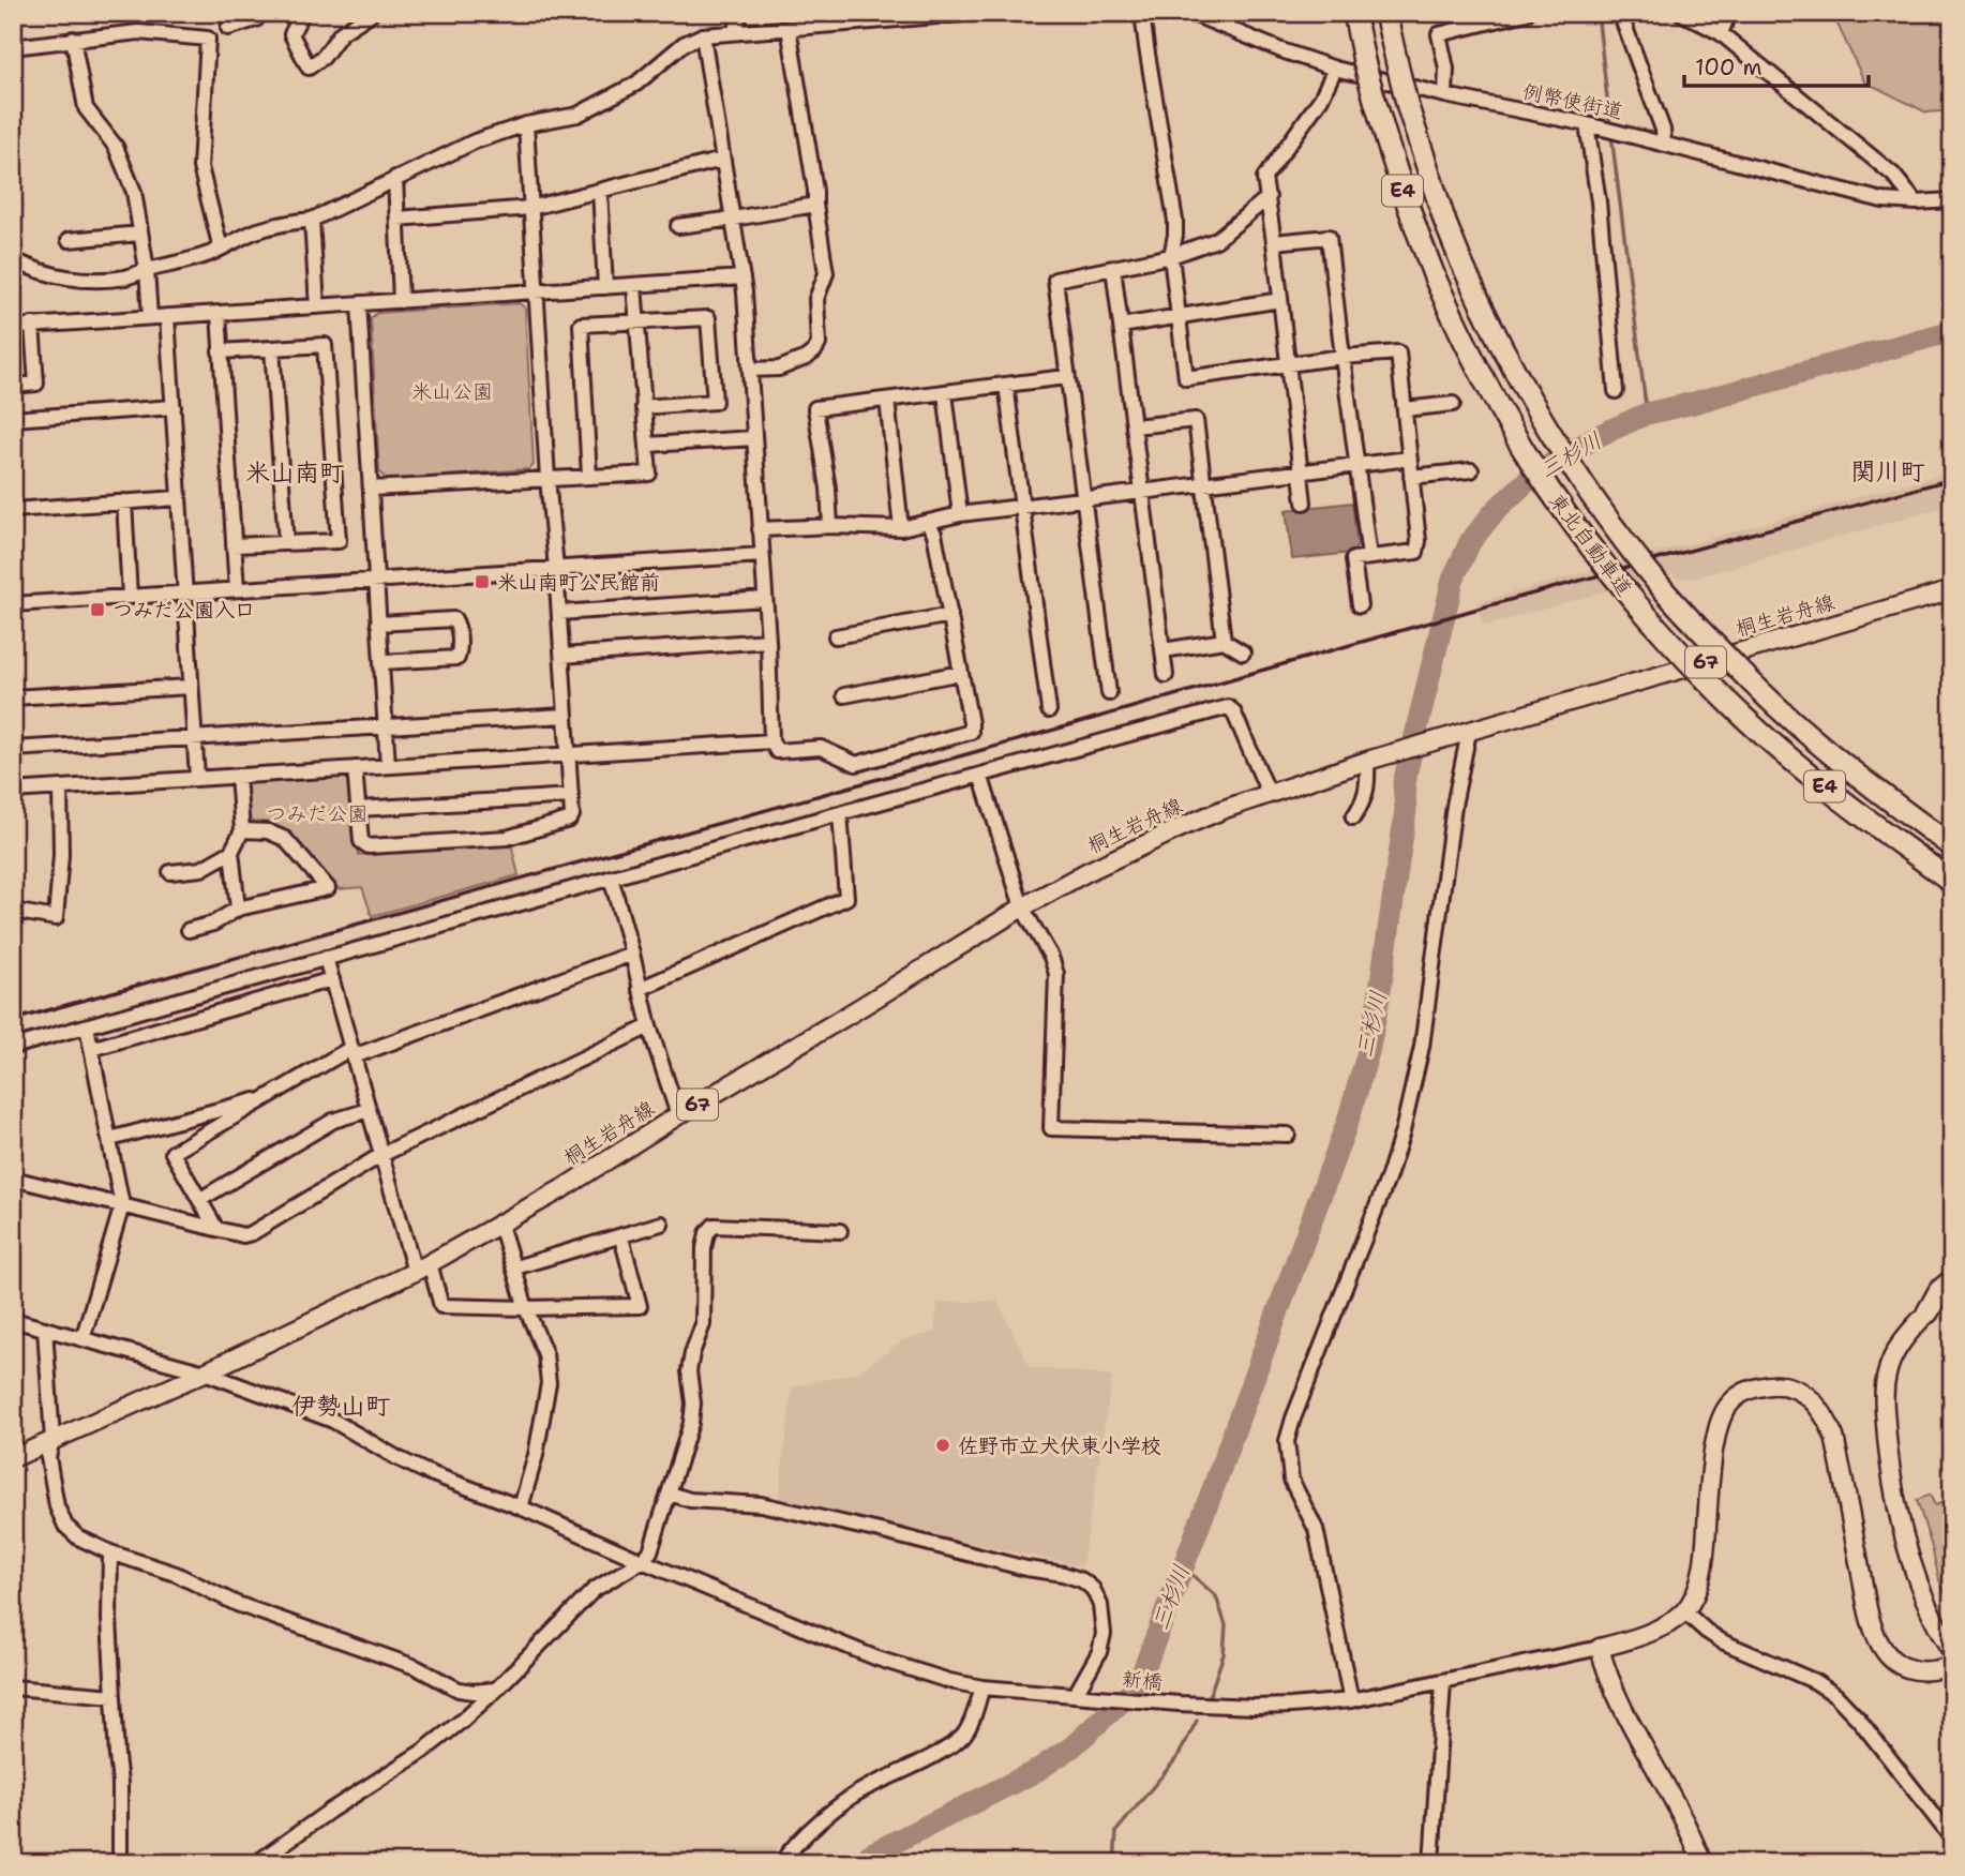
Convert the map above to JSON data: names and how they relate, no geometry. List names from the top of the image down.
{
  "streets": {
    "highway": ["E4", "東北自動車道"],
    "main road": ["桐生岩舟線", "67"],
    "street": ["例幣使街道", "新橋"]
  },
  "crossings": [
    ["桐生岩舟線", "67"],
    ["桐生岩舟線", "新橋"]
  ],
  "districts": ["関川町", "米山南町", "伊勢山町"],
  "water": ["三杉川"],
  "parks": ["米山公園", "つみだ公園"],
  "places": {
    "transit": ["米山南町公民館前", "つみだ公園入口"],
    "other": ["佐野市立犬伏東小学校"]
  },
  "scale_bar": "100 m"
}
